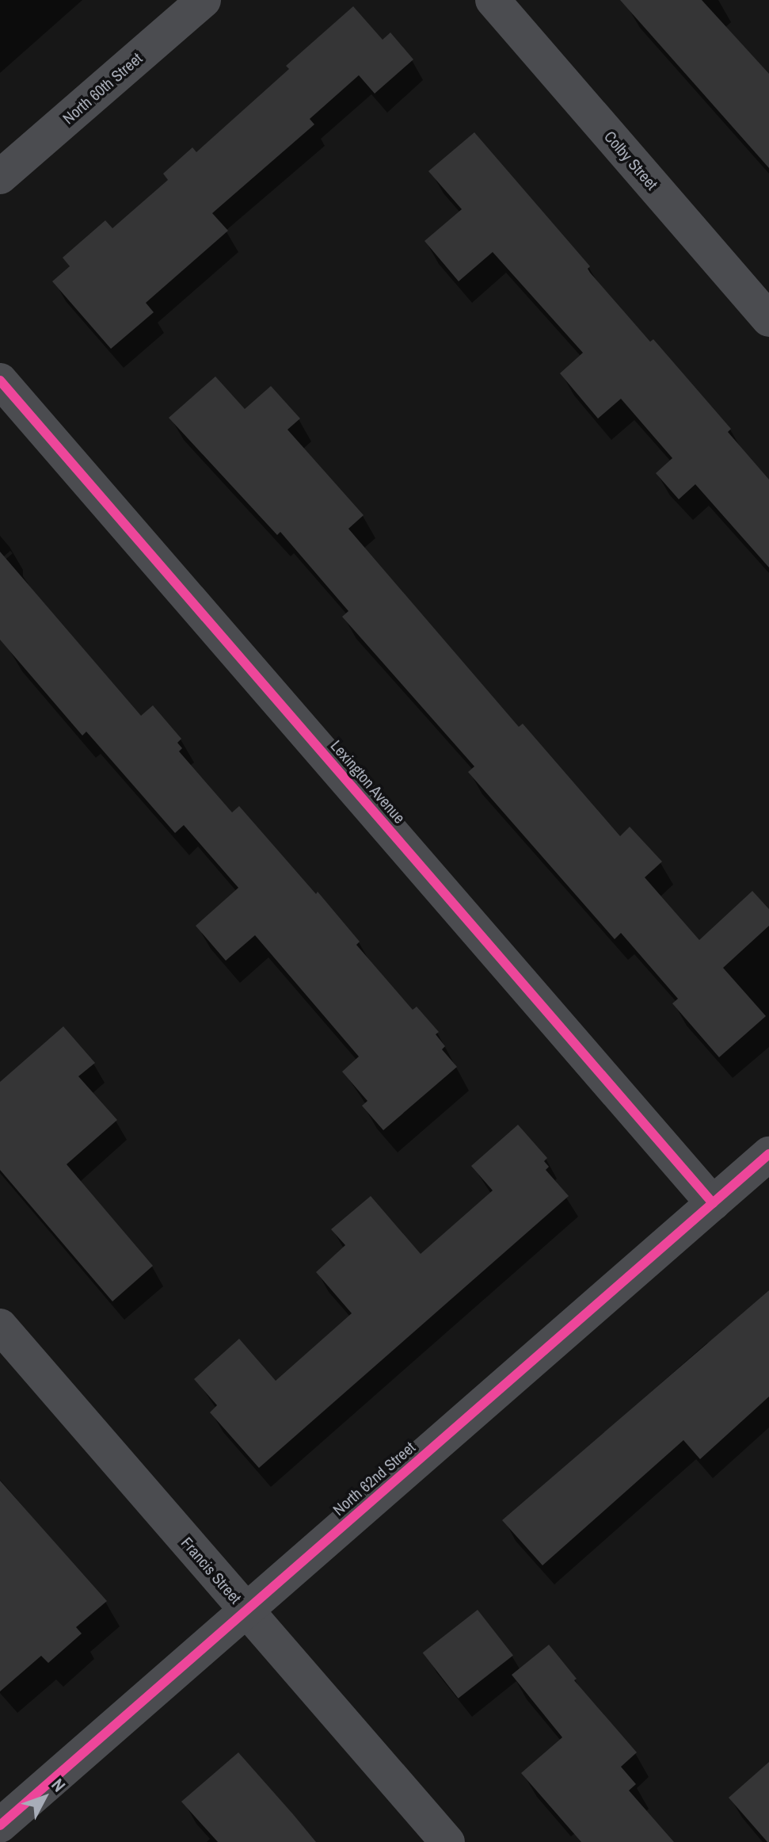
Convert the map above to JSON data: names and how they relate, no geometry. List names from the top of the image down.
{
  "streets": {
    "street": [
      "North 60th Street",
      "Colby Street",
      "Lexington Avenue",
      "North 62nd Street",
      "Francis Street"
    ]
  },
  "crossings": [
    ["Lexington Avenue", "North 62nd Street"],
    ["North 62nd Street", "Francis Street"]
  ],
  "north": "top right"
}
